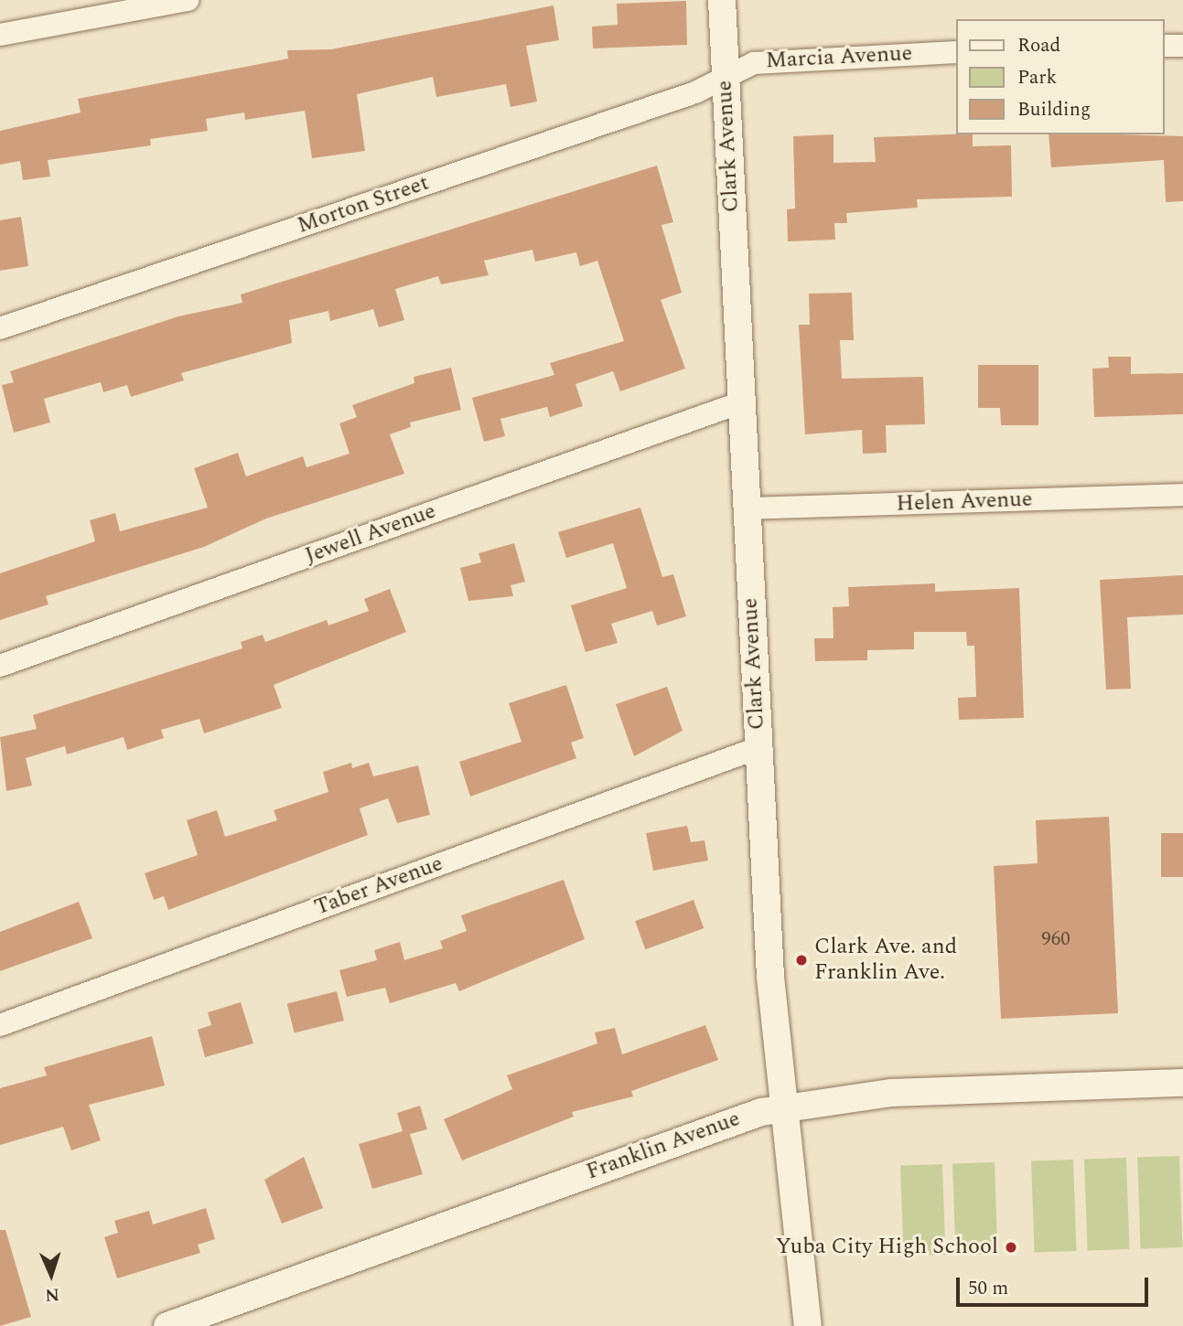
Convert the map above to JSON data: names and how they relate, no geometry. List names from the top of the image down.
{
  "streets": {
    "street": [
      "Marcia Avenue",
      "Clark Avenue",
      "Morton Street",
      "Helen Avenue",
      "Jewell Avenue",
      "Taber Avenue",
      "Franklin Avenue"
    ]
  },
  "crossings": [
    ["Marcia Avenue", "Clark Avenue"],
    ["Marcia Avenue", "Morton Street"],
    ["Clark Avenue", "Morton Street"],
    ["Clark Avenue", "Helen Avenue"],
    ["Clark Avenue", "Jewell Avenue"],
    ["Clark Avenue", "Taber Avenue"],
    ["Clark Avenue", "Franklin Avenue"]
  ],
  "places": ["Clark Ave. and Franklin Ave.", "Yuba City High School"],
  "house_numbers": ["960"],
  "legend": ["Road", "Park", "Building"],
  "scale_bar": "50 m",
  "north": "bottom"
}
